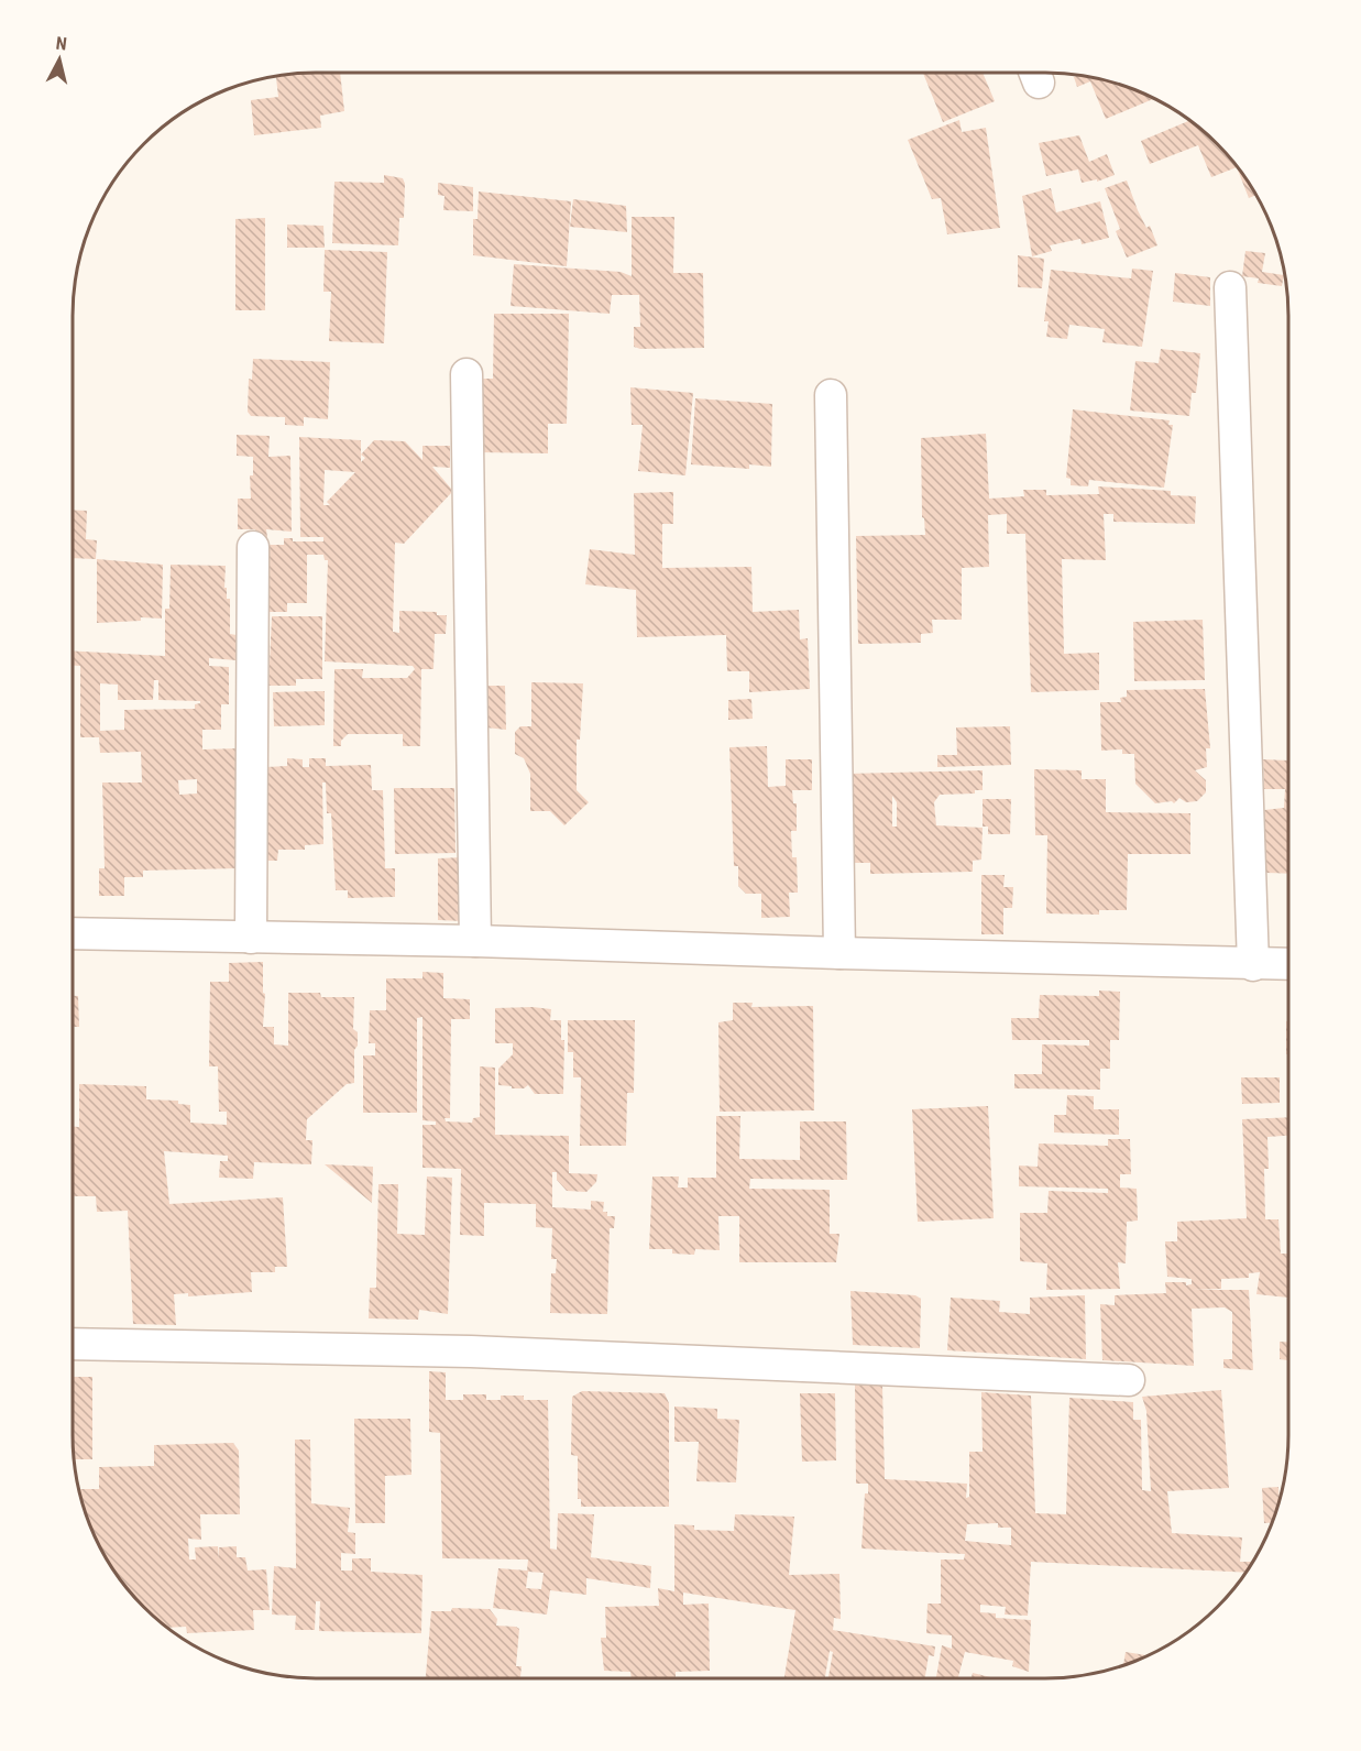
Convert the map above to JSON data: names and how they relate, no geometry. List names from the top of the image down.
{
  "north": "top"
}
